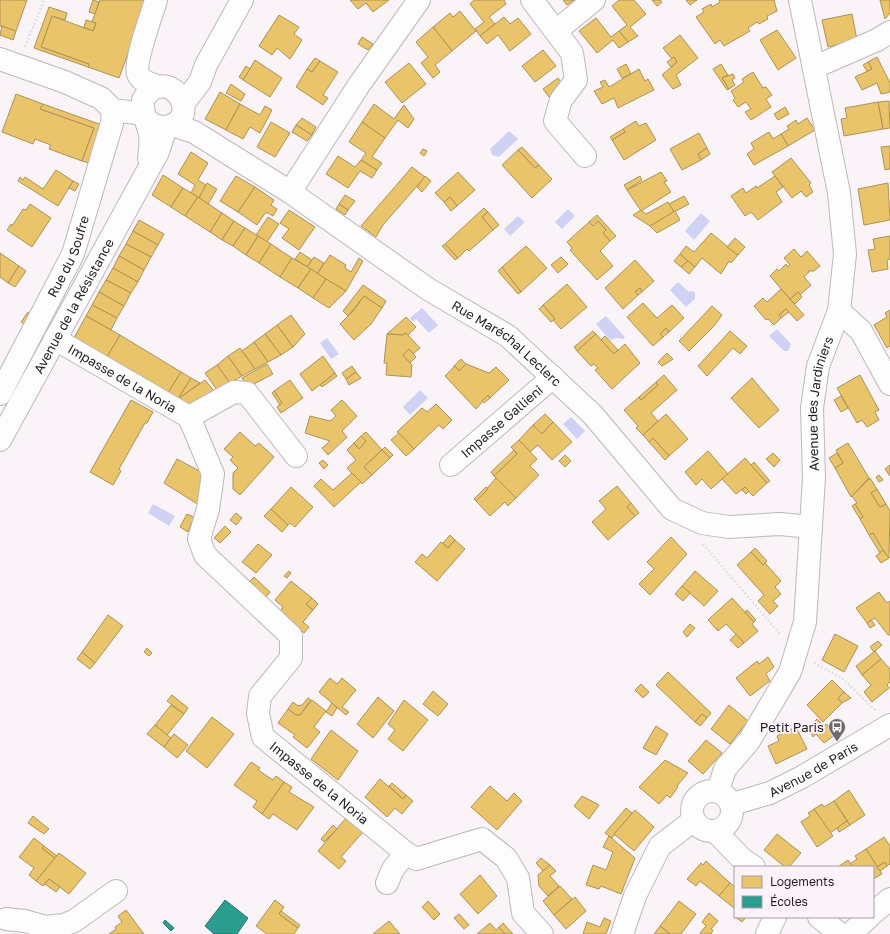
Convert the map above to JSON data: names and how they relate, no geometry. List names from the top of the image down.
{
  "streets": {
    "street": [
      "Rue du Soufre",
      "Avenue de la Résistance",
      "Rue Maréchal Leclerc",
      "Impasse de la Noria",
      "Avenue des Jardiniers",
      "Impasse Gallieni",
      "Avenue de Paris"
    ]
  },
  "crossings": [
    ["Avenue de la Résistance", "Rue Maréchal Leclerc"],
    ["Avenue de la Résistance", "Impasse de la Noria"],
    ["Rue Maréchal Leclerc", "Avenue des Jardiniers"],
    ["Rue Maréchal Leclerc", "Impasse Gallieni"],
    ["Avenue des Jardiniers", "Avenue de Paris"]
  ],
  "places": {
    "bus stop": ["Petit Paris"]
  },
  "legend": ["Logements", "Écoles"]
}
